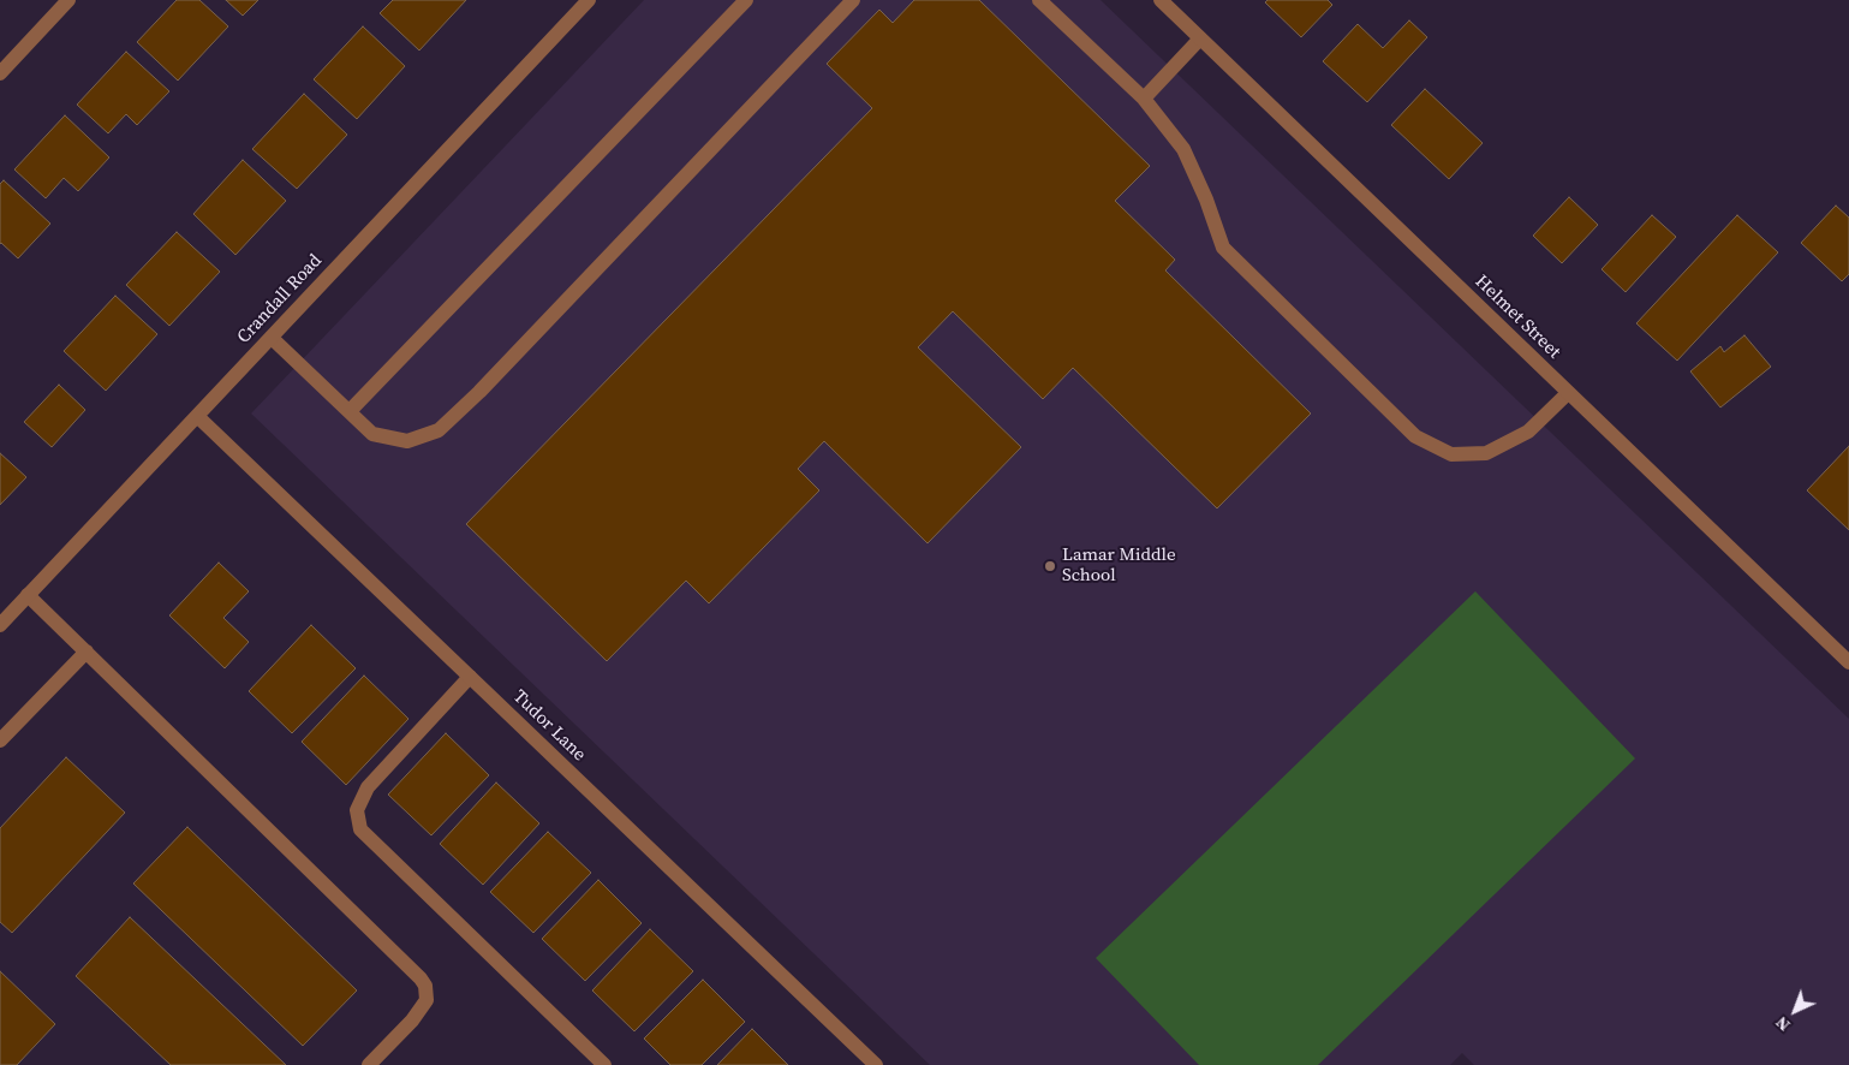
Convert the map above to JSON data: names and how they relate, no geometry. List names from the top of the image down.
{
  "streets": {
    "street": ["Crandall Road", "Helmet Street", "Tudor Lane"]
  },
  "crossings": [
    ["Crandall Road", "Tudor Lane"]
  ],
  "places": ["Lamar Middle School"],
  "north": "bottom left"
}
